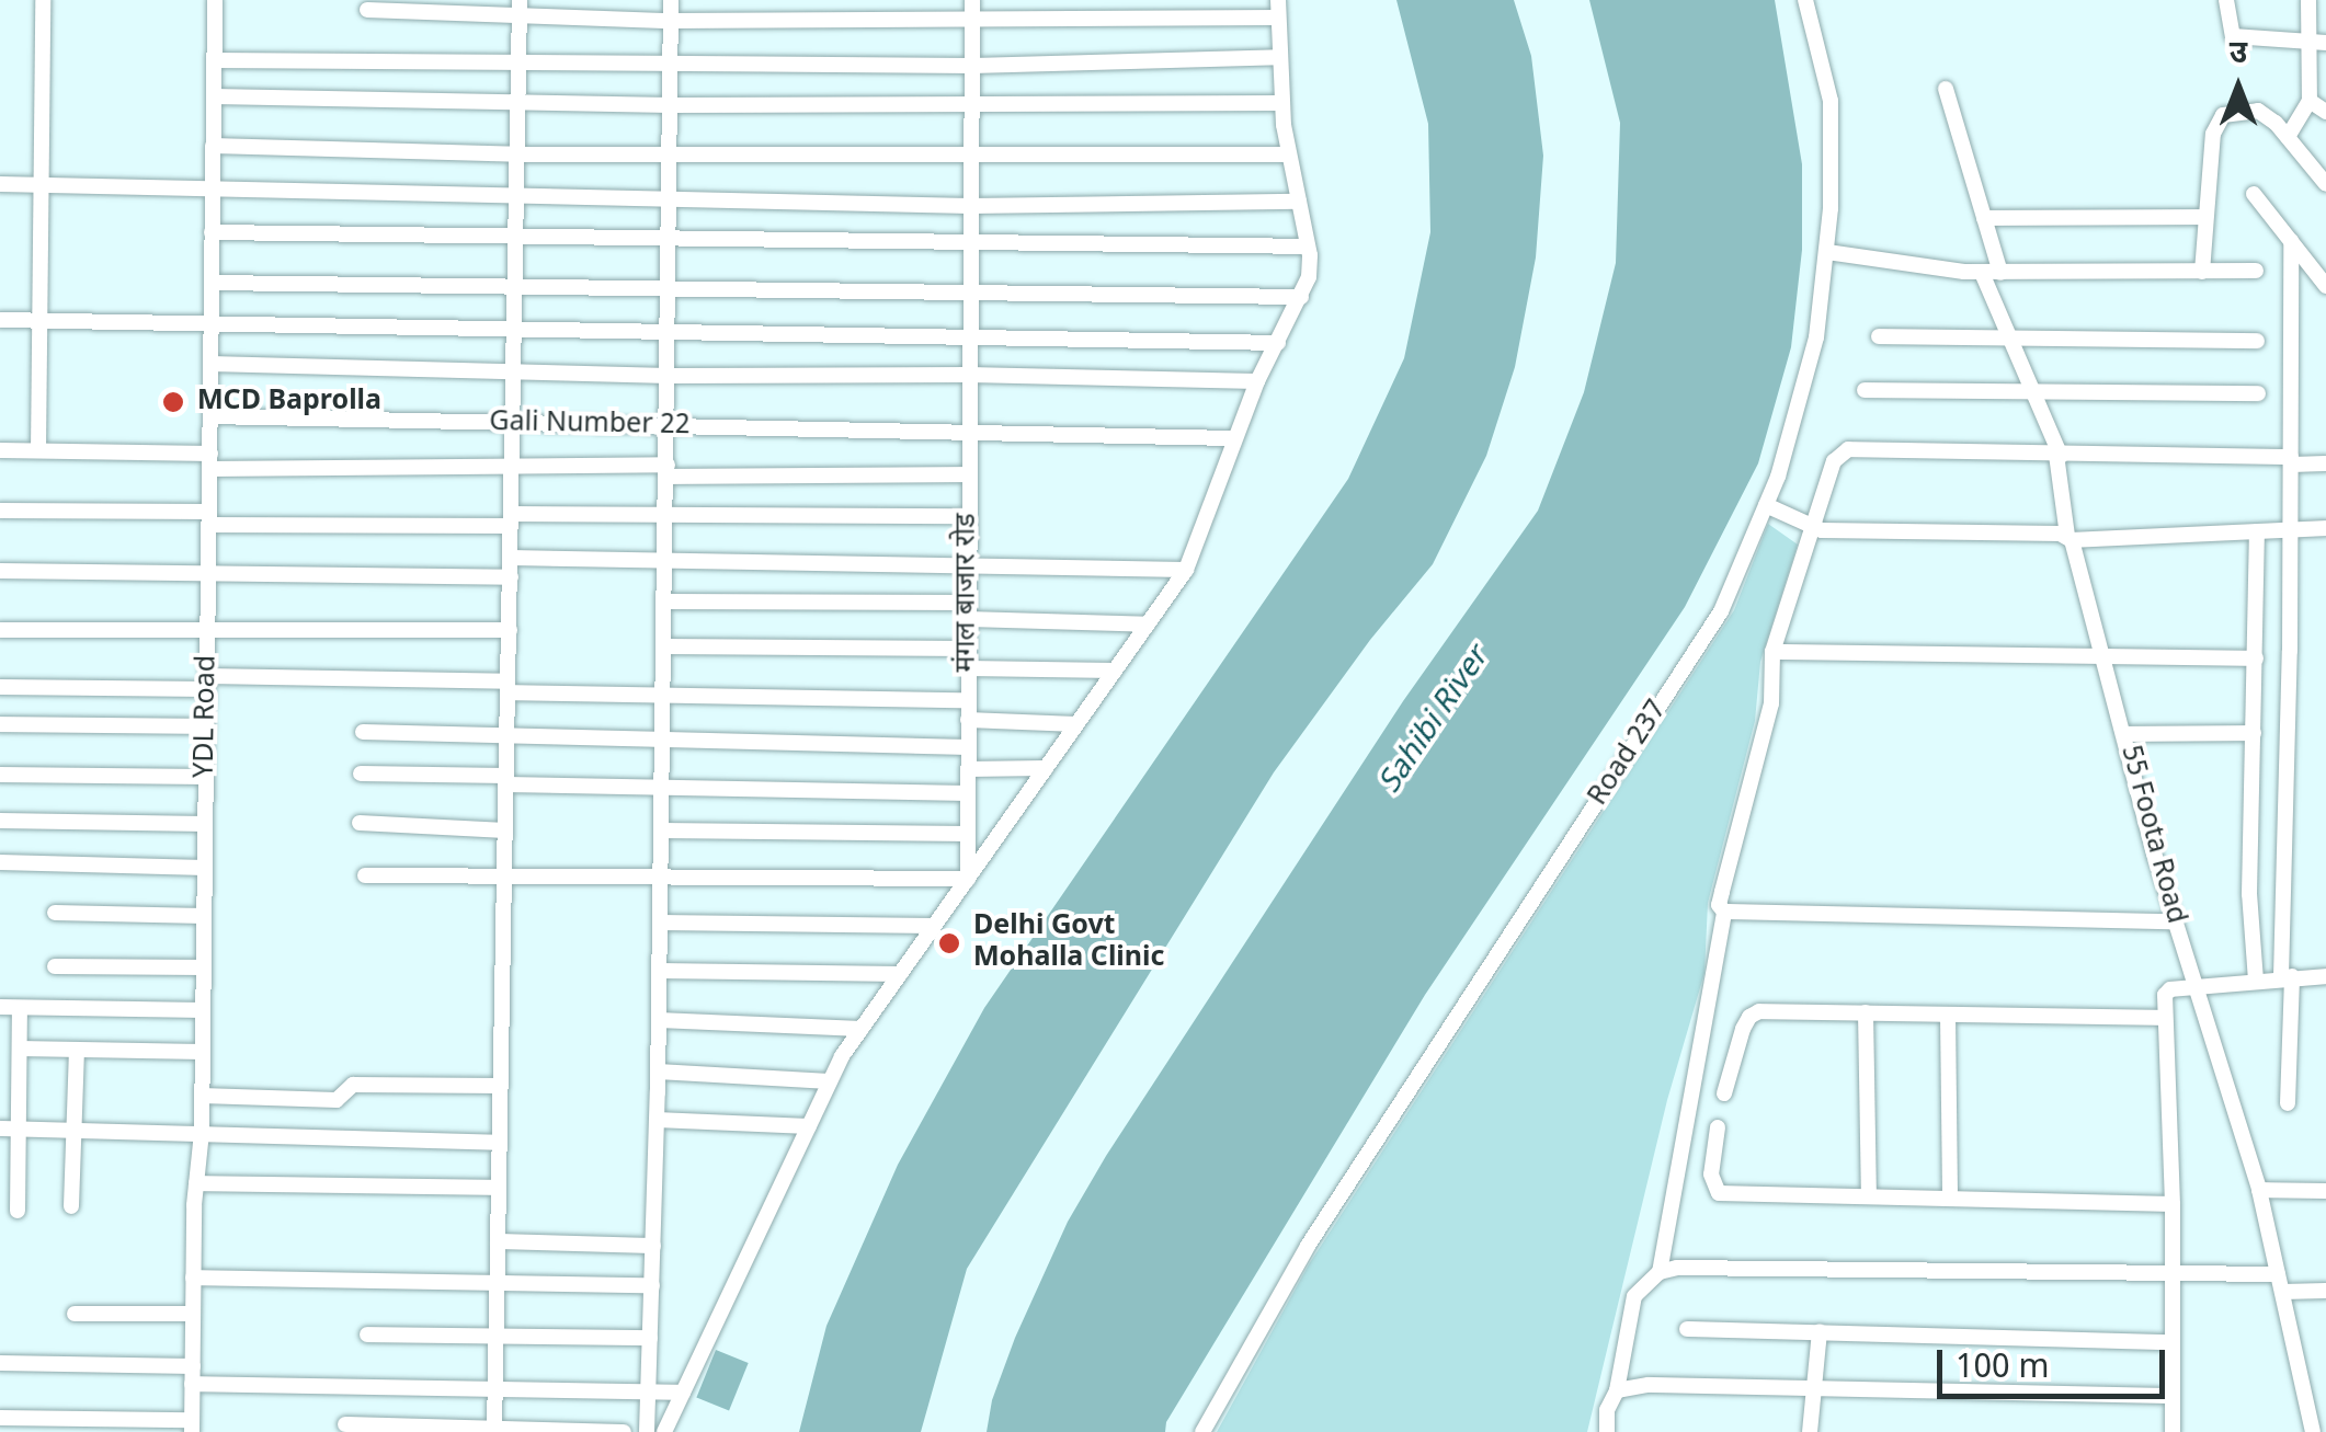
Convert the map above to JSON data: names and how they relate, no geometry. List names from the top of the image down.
{
  "streets": {
    "street": [
      "Gali Number 22",
      "मंगल बाजार रोड",
      "YDL Road",
      "Road 237",
      "55 Foota Road"
    ]
  },
  "crossings": [
    ["Gali Number 22", "मंगल बाजार रोड"],
    ["Gali Number 22", "YDL Road"]
  ],
  "water": ["Sahibi River"],
  "places": ["MCD Baprolla", "Delhi Govt Mohalla Clinic"],
  "scale_bar": "100 m",
  "north": "top"
}
